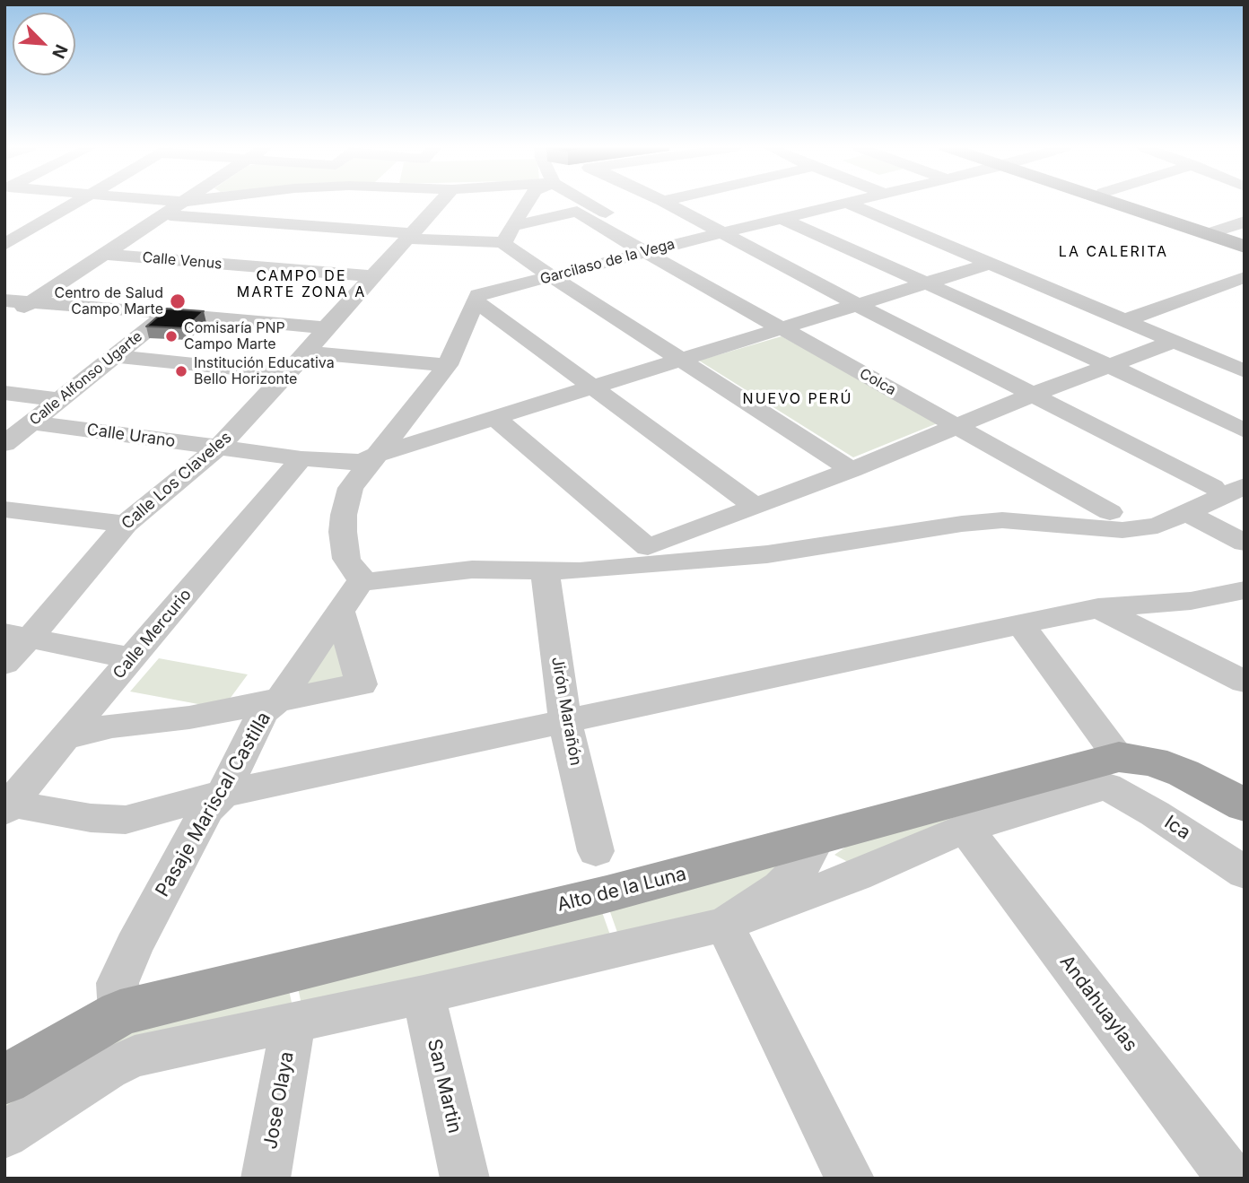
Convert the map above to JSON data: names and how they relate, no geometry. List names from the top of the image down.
{
  "streets": {
    "main road": ["Alto de la Luna"],
    "street": [
      "Calle Venus",
      "Garcilaso de la Vega",
      "Calle Alfonso Ugarte",
      "Colca",
      "Calle Urano",
      "Calle Los Claveles",
      "Calle Mercurio",
      "Jirón Marañón",
      "Pasaje Mariscal Castilla",
      "Ica",
      "Andahuaylas",
      "San Martin",
      "Jose Olaya"
    ]
  },
  "crossings": [
    ["Calle Venus", "Calle Los Claveles"],
    ["Garcilaso de la Vega", "Colca"],
    ["Calle Alfonso Ugarte", "Calle Urano"],
    ["Colca", "Calle Urano"],
    ["Calle Urano", "Calle Los Claveles"],
    ["Calle Urano", "Calle Mercurio"],
    ["Pasaje Mariscal Castilla", "Alto de la Luna"],
    ["Ica", "Alto de la Luna"]
  ],
  "districts": ["LA CALERITA", "CAMPO DE MARTE ZONA A", "NUEVO PERÚ"],
  "places": ["Centro de Salud Campo Marte", "Comisaría PNP Campo Marte", "Institución Educativa Bello Horizonte"],
  "north": "bottom right"
}
